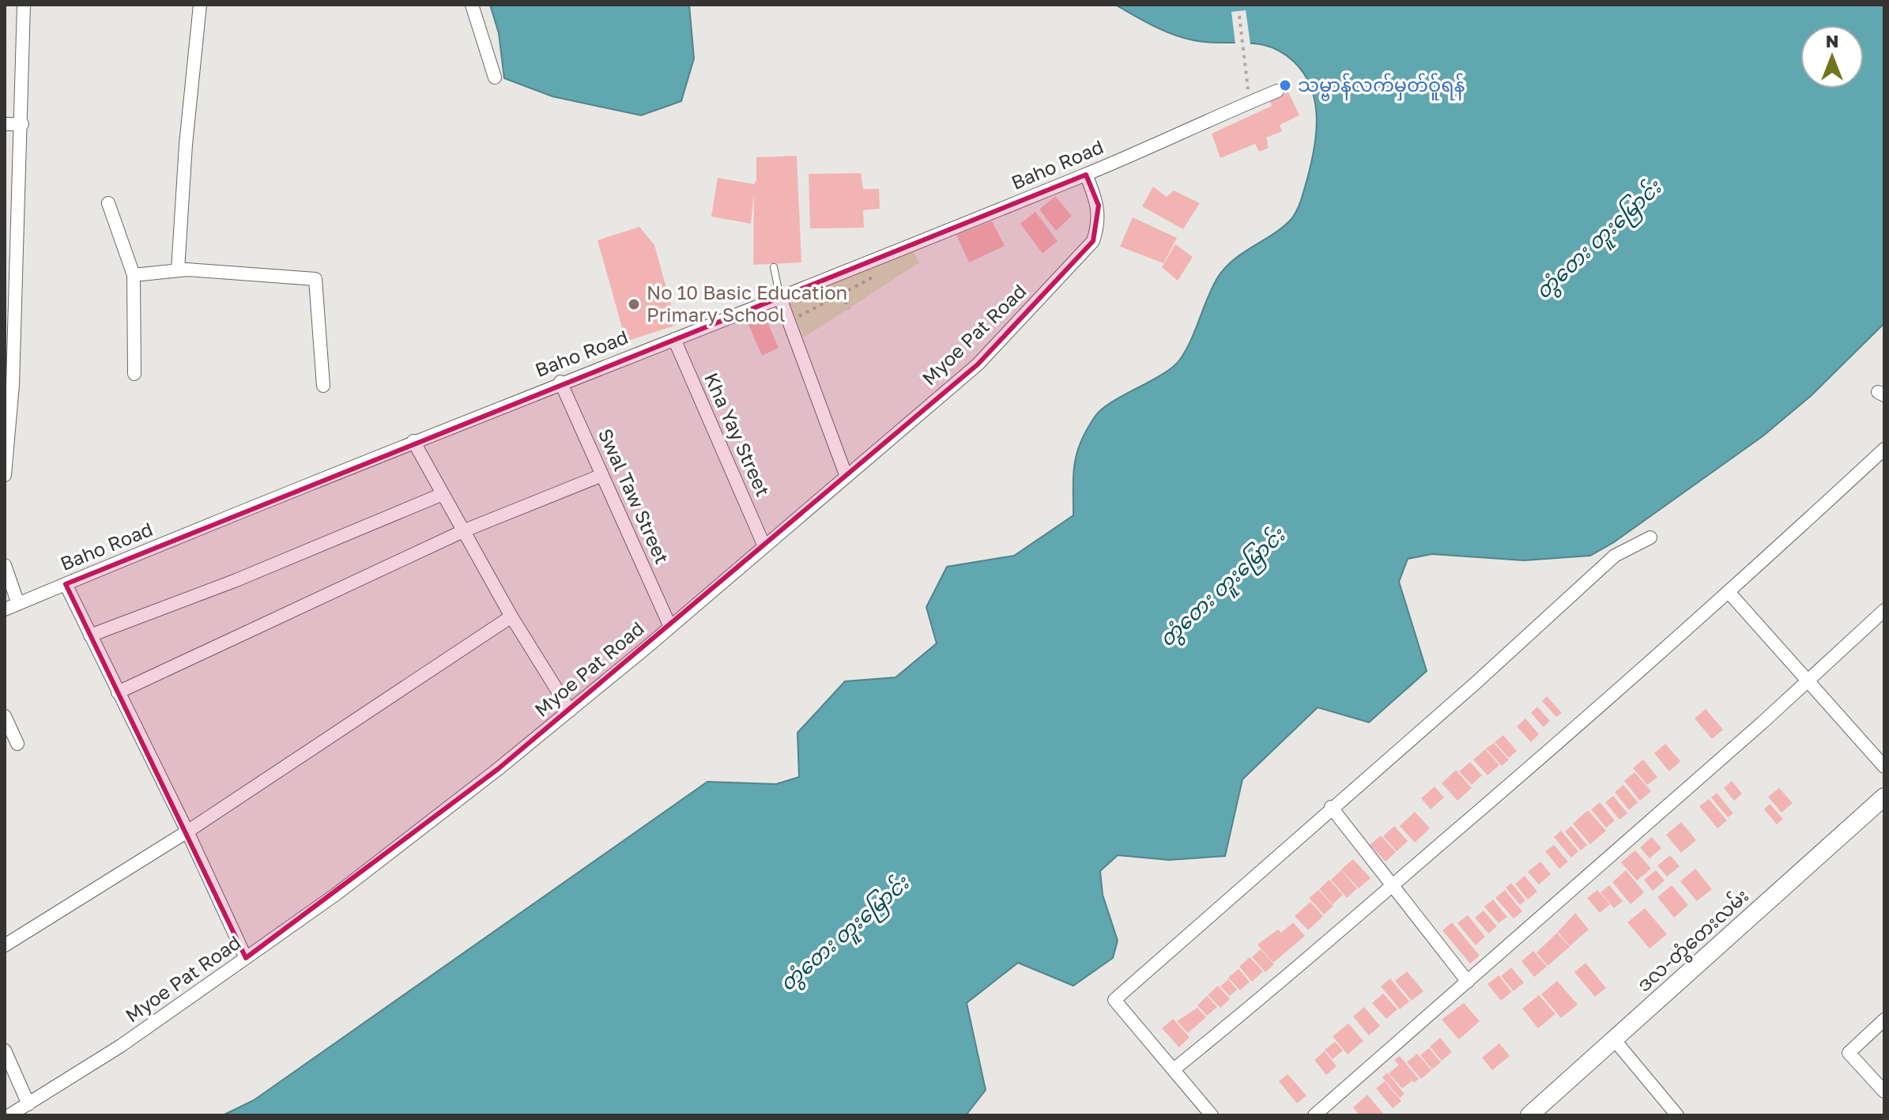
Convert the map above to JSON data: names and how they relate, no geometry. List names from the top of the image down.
{
  "streets": {
    "main road": ["ဒလ-တွံတေးလမ်း"],
    "street": [
      "Baho Road",
      "Myoe Pat Road",
      "Kha Yay Street",
      "Swal Taw Street"
    ]
  },
  "crossings": [
    ["Baho Road", "Myoe Pat Road"],
    ["Baho Road", "Kha Yay Street"],
    ["Baho Road", "Swal Taw Street"],
    ["Myoe Pat Road", "Kha Yay Street"],
    ["Myoe Pat Road", "Swal Taw Street"]
  ],
  "water": ["တွံတေး တူးမြောင်း"],
  "places": ["သမ္ဗာန်လက်မှတ်ဝ်ူရန်", "No 10 Basic Education Primary School"],
  "north": "top"
}
